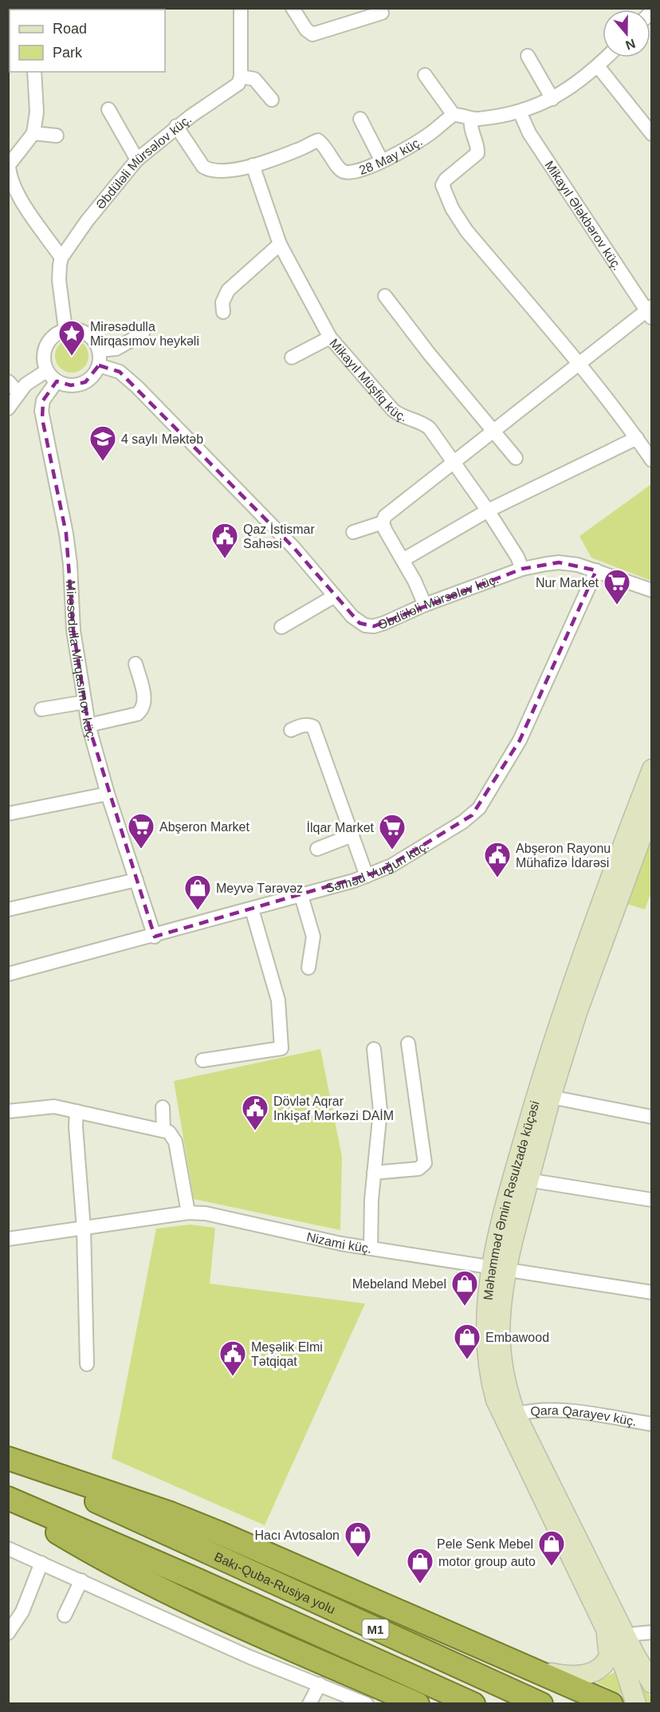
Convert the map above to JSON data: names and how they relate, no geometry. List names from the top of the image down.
{
  "streets": {
    "highway": ["Bakı-Quba-Rusiya yolu", "M1"],
    "main road": ["Məhəmməd Əmin Rəsulzadə küçəsi"],
    "street": [
      "28 May küç.",
      "Əbdüləli Mürsəlov küç.",
      "Mikayıl Ələkbərov küç.",
      "Mikayıl Müşfiq küç.",
      "Mirəsədulla Mirqasımov küç.",
      "Səməd Vurğun küç.",
      "Nizami küç.",
      "Qara Qarayev küç."
    ]
  },
  "crossings": [
    ["28 May küç.", "Əbdüləli Mürsəlov küç."],
    ["28 May küç.", "Mikayıl Müşfiq küç."],
    ["Əbdüləli Mürsəlov küç.", "Mikayıl Müşfiq küç."],
    ["Əbdüləli Mürsəlov küç.", "Mirəsədulla Mirqasımov küç."],
    ["Əbdüləli Mürsəlov küç.", "Səməd Vurğun küç."],
    ["Mirəsədulla Mirqasımov küç.", "Səməd Vurğun küç."],
    ["Məhəmməd Əmin Rəsulzadə küçəsi", "Nizami küç."],
    ["Məhəmməd Əmin Rəsulzadə küçəsi", "Qara Qarayev küç."]
  ],
  "places": {
    "place": ["Mirəsədulla Mirqasımov heykəli"],
    "school or university": ["4 saylı Məktəb"],
    "public building": [
      "Qaz İstismar Sahəsi",
      "Abşeron Rayonu Mühafizə İdarəsi",
      "Dövlət Aqrar Inkişaf Mərkəzi DAİM",
      "Meşəlik Elmi Tətqiqat"
    ],
    "supermarket": ["Nur Market", "Abşeron Market", "İlqar Market"],
    "shop": [
      "Meyvə Tərəvəz",
      "Mebeland Mebel",
      "Embawood",
      "Hacı Avtosalon",
      "Pele Senk Mebel",
      "motor group auto"
    ]
  },
  "legend": ["Road", "Park"],
  "north": "bottom"
}
